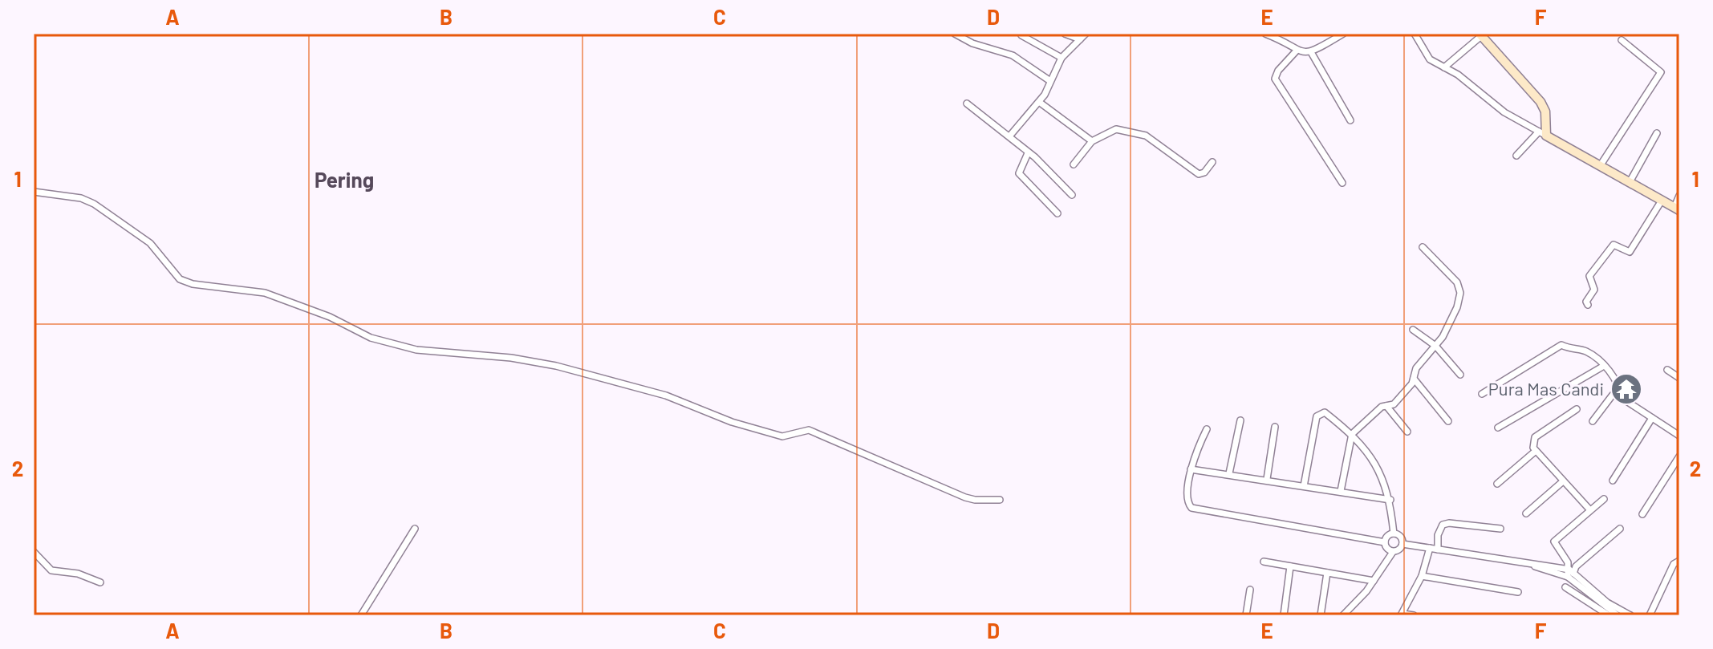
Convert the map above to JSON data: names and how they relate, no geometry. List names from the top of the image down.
{
  "districts": ["Pering"],
  "places": {
    "temple": ["Pura Mas Candi"]
  },
  "grid": {
    "columns": [
      "A",
      "B",
      "C",
      "D",
      "E",
      "F"
    ],
    "rows": ["1", "2"]
  }
}
